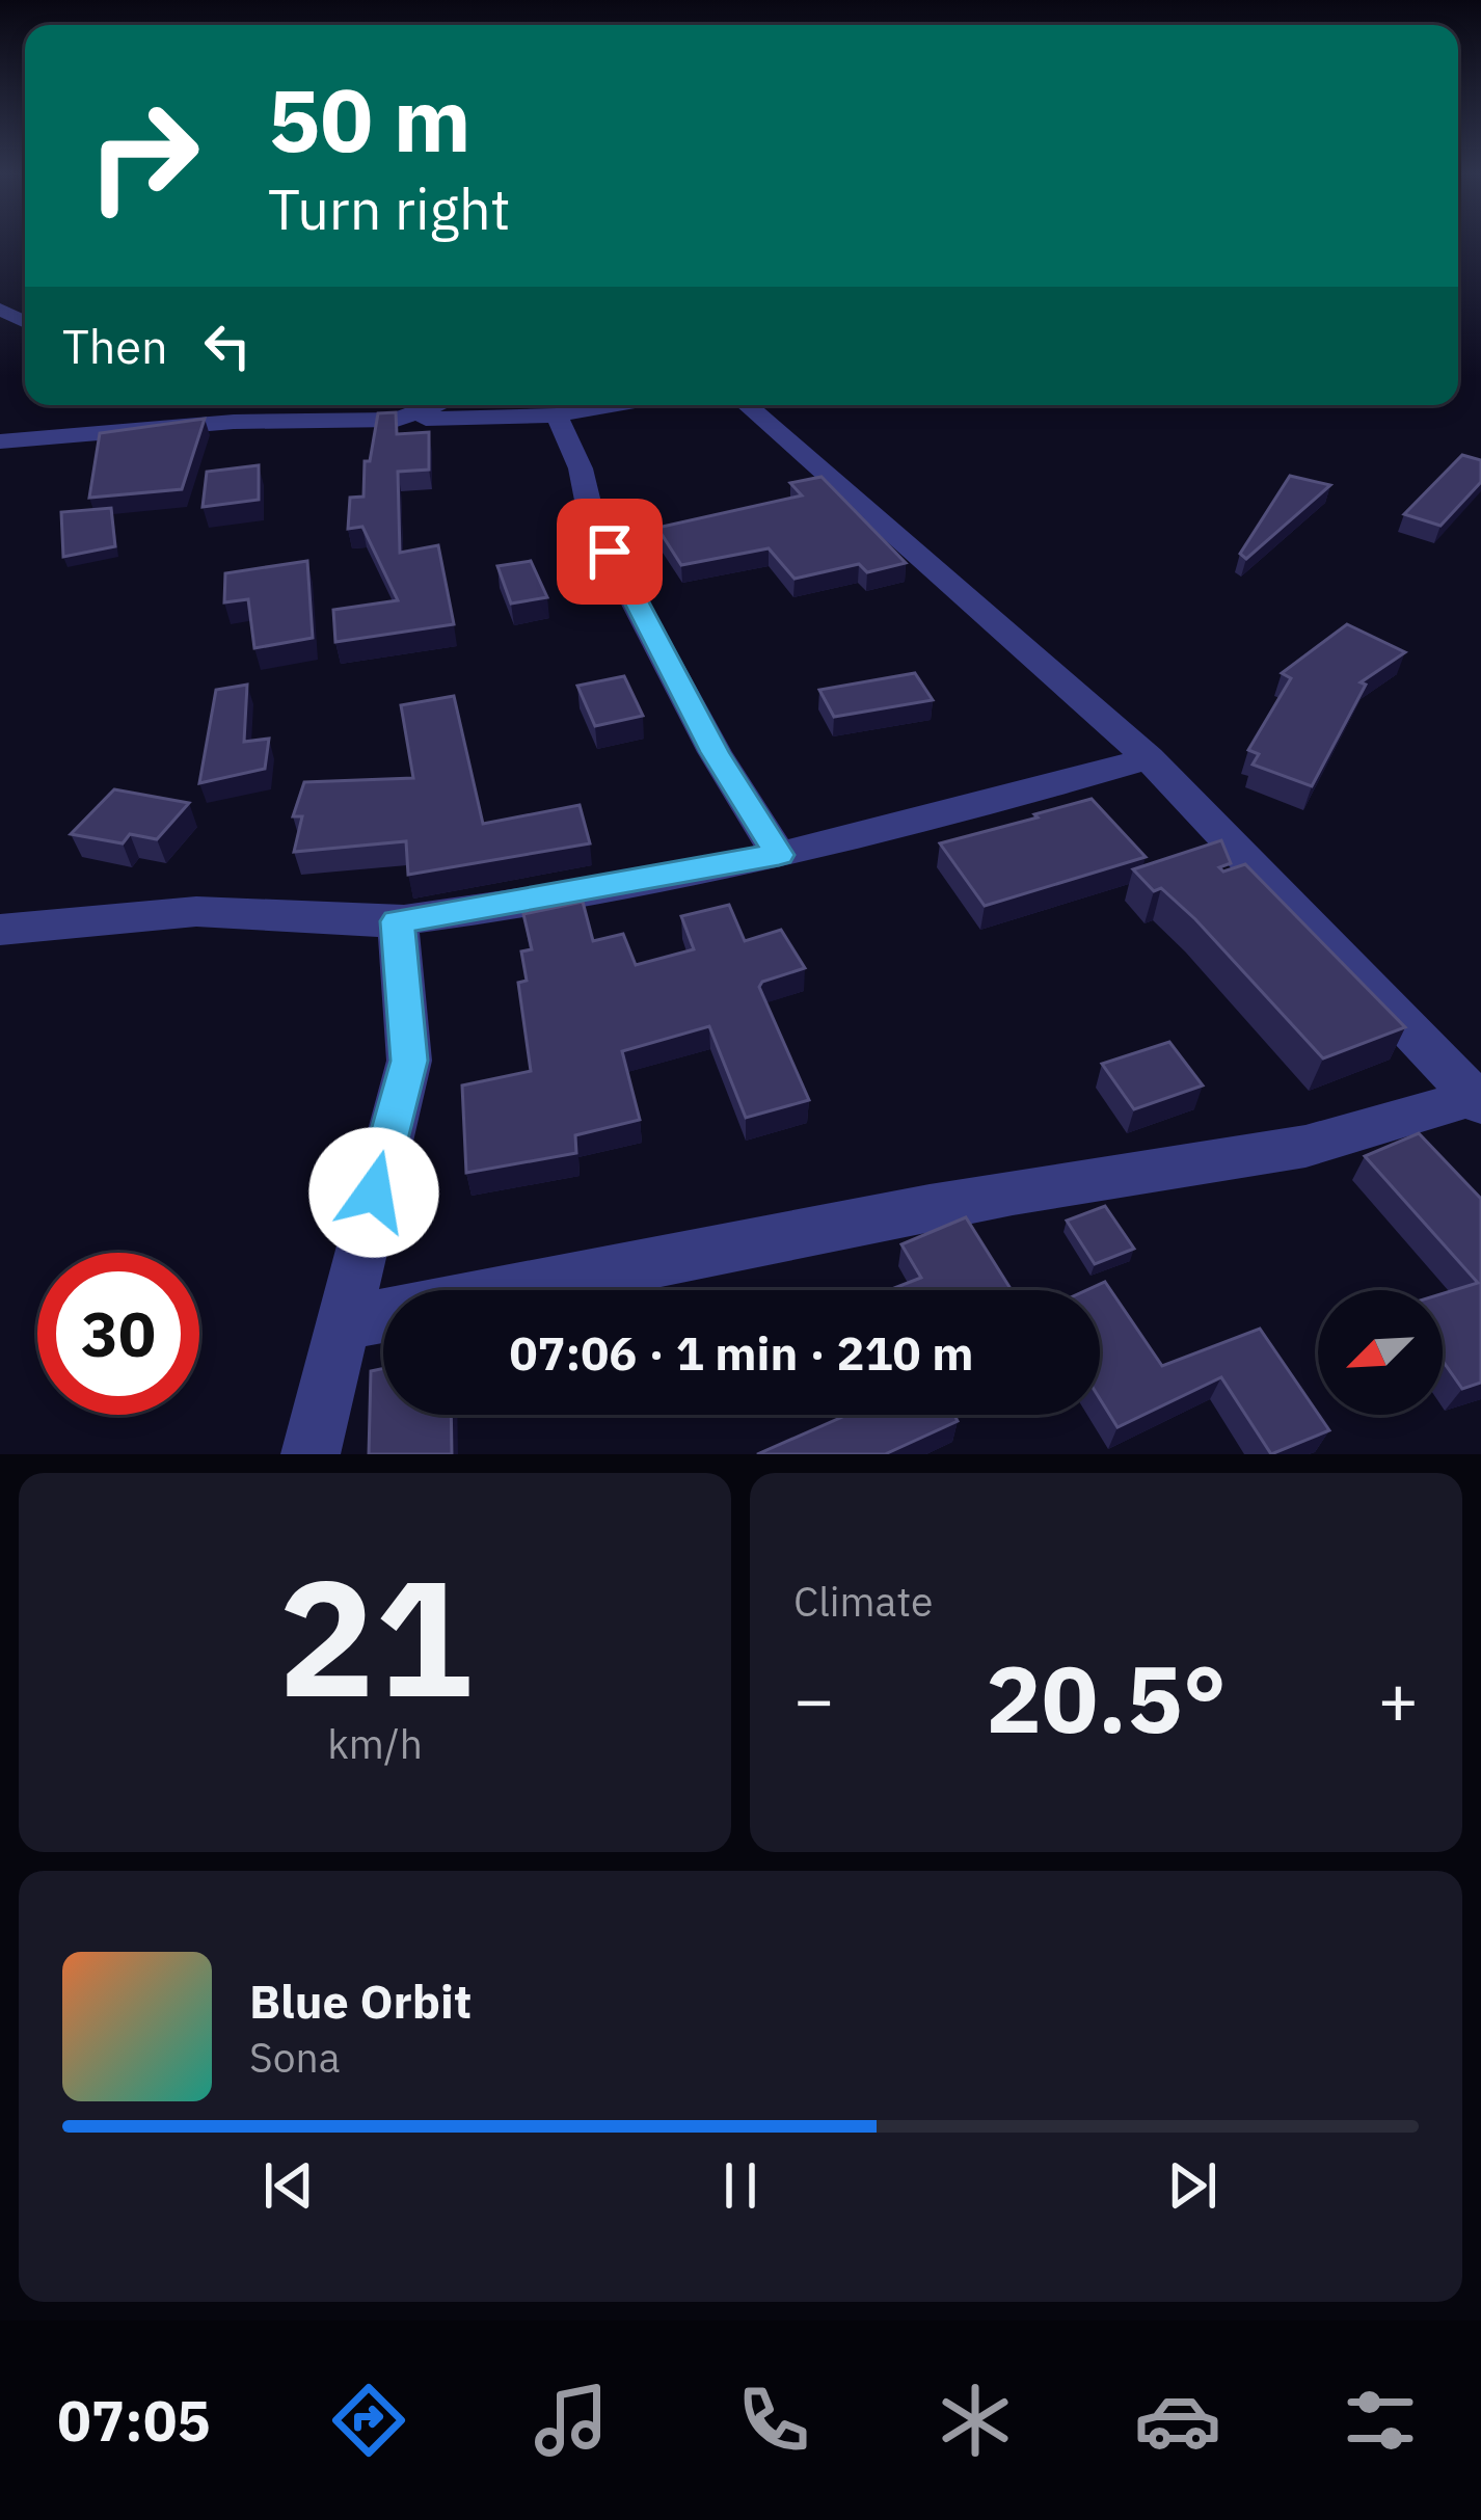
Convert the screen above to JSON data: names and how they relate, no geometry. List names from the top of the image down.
{
  "north": "bottom left",
  "page": {
    "turn": ["50 m", "Turn right"],
    "then": "Then",
    "limit": "30",
    "trip": "07:06 · 1 min · 210 m",
    "tile": [
      ["21", "km/h"],
      "Climate"
    ],
    "heat": ["−", "20.5°", "+"],
    "song": ["Blue Orbit", "Sona"],
    "tabs": "07:05"
  }
}
